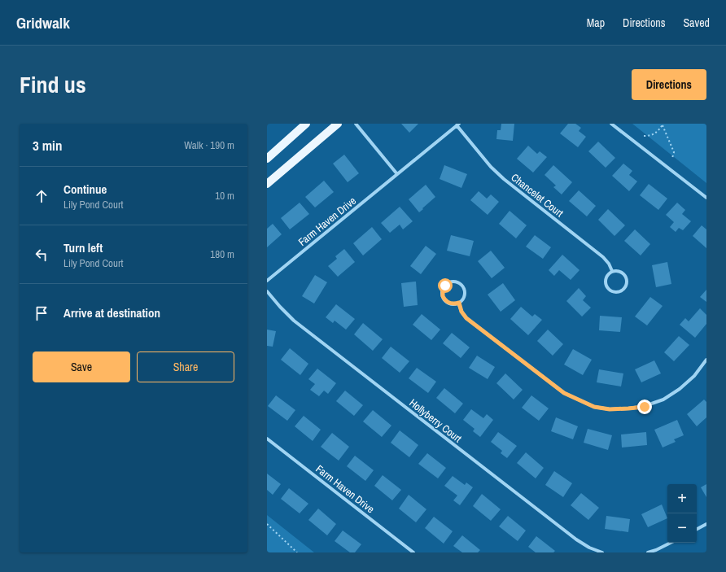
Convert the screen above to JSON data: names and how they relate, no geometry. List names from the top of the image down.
{
  "streets": {
    "street": ["Chancelet Court", "Farm Haven Drive", "Hollyberry Court"]
  },
  "crossings": [
    ["Chancelet Court", "Farm Haven Drive"]
  ],
  "page": {
    "header": "Gridwalk",
    "nav": ["Map", "Directions", "Saved"],
    "title": "Find us",
    "buttons": [
      "Directions",
      ["Save", "Share"]
    ],
    "heading": ["3 min", "Walk · 190 m"],
    "list": [
      ["Continue", "Lily Pond Court", "10 m"],
      ["Turn left", "Lily Pond Court", "180 m"],
      "Arrive at destination"
    ],
    "map_buttons": ["+", "−"]
  }
}
